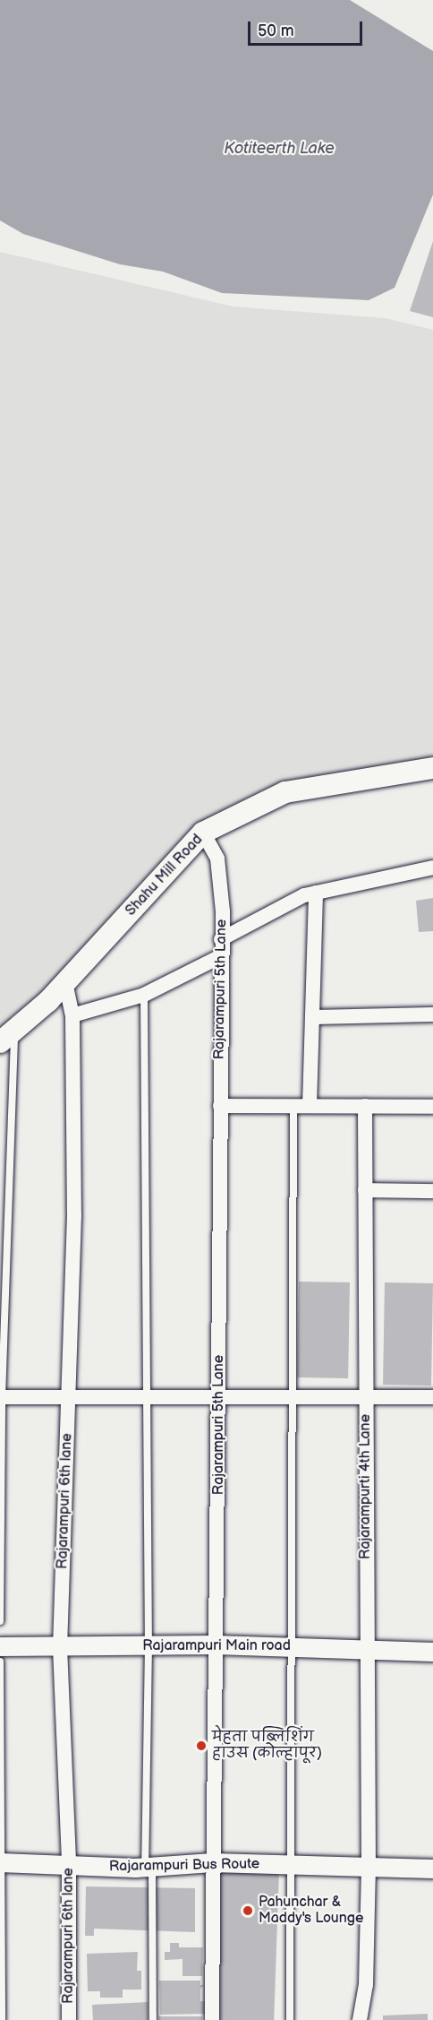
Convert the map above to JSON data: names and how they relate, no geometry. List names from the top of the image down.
{
  "streets": {
    "main road": ["Shahu Mill Road"],
    "street": [
      "Rajarampuri 5th Lane",
      "Rajarampurti 4th Lane",
      "Rajarampuri 6th lane",
      "Rajarampuri Main road",
      "Rajarampuri Bus Route"
    ]
  },
  "crossings": [
    ["Shahu Mill Road", "Rajarampuri 5th Lane"],
    ["Shahu Mill Road", "Rajarampuri 6th lane"],
    ["Rajarampuri 5th Lane", "Rajarampuri Main road"],
    ["Rajarampuri 5th Lane", "Rajarampuri Bus Route"],
    ["Rajarampurti 4th Lane", "Rajarampuri Main road"],
    ["Rajarampurti 4th Lane", "Rajarampuri Bus Route"],
    ["Rajarampuri 6th lane", "Rajarampuri Main road"],
    ["Rajarampuri 6th lane", "Rajarampuri Bus Route"]
  ],
  "water": ["Kotiteerth Lake"],
  "places": ["मेहता पब्लिशिंग हाउस (कोल्हापूर)", "Pahunchar & Maddy's Lounge"],
  "scale_bar": "50 m"
}
